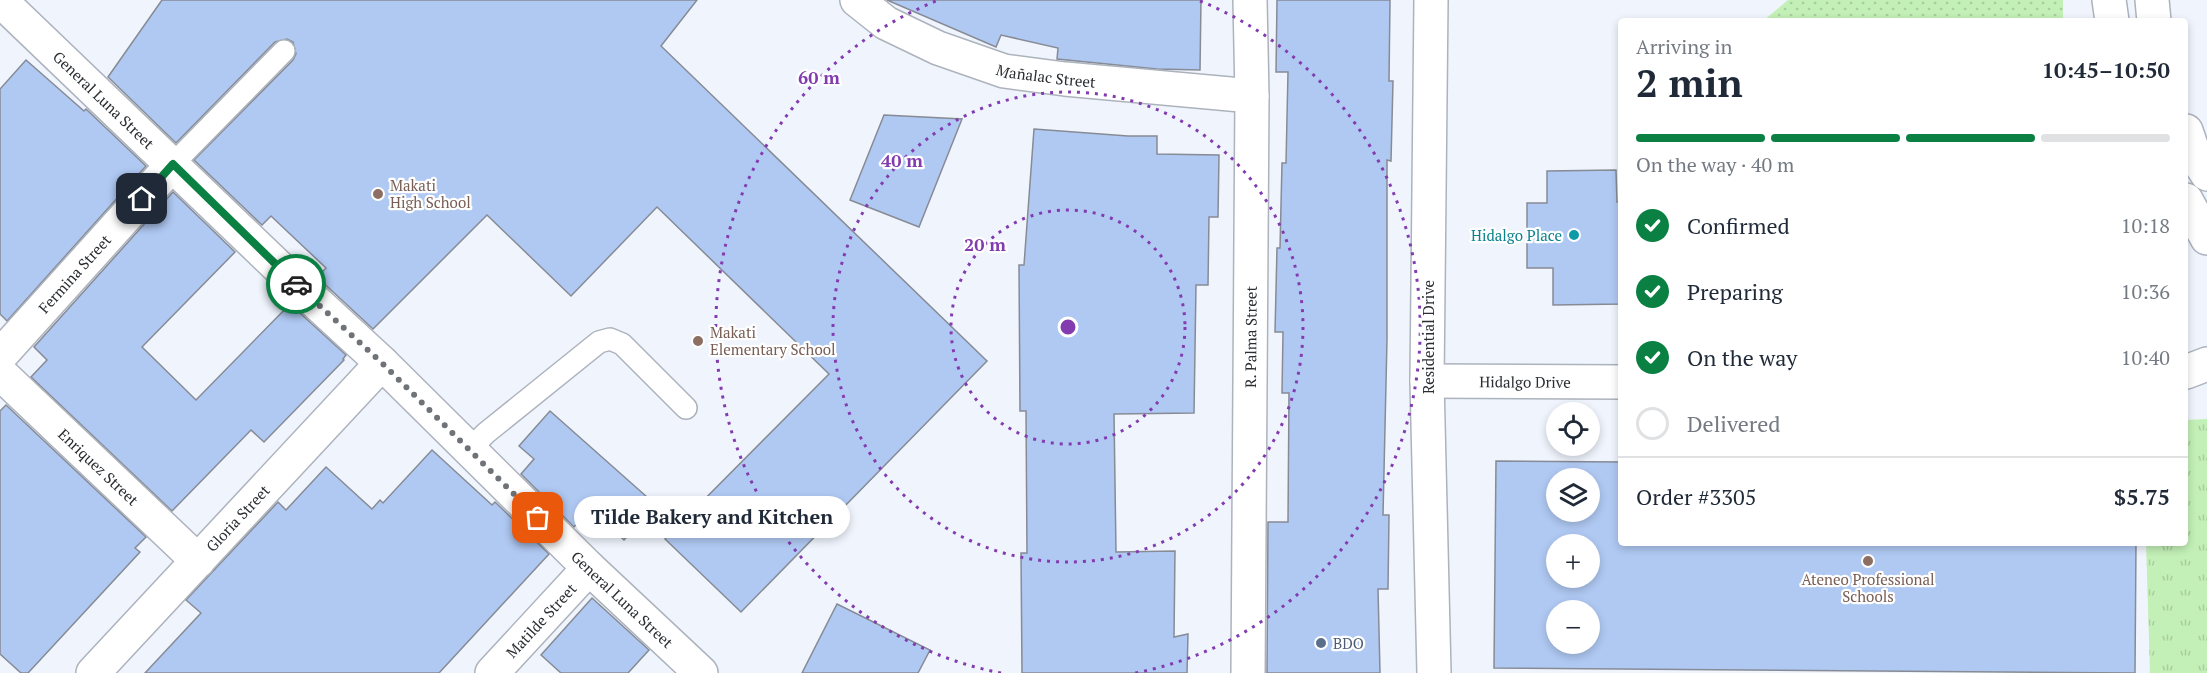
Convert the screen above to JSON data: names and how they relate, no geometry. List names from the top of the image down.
{
  "streets": {
    "street": [
      "Mañalac Street",
      "General Luna Street",
      "Fermina Street",
      "R. Palma Street",
      "Residential Drive",
      "Hidalgo Drive",
      "Enriquez Street",
      "Gloria Street",
      "Matilde Street"
    ]
  },
  "crossings": [
    ["Mañalac Street", "R. Palma Street"],
    ["General Luna Street", "Fermina Street"],
    ["General Luna Street", "Gloria Street"],
    ["General Luna Street", "Matilde Street"],
    ["Residential Drive", "Hidalgo Drive"],
    ["Enriquez Street", "Gloria Street"]
  ],
  "places": [
    "Makati High School",
    "Hidalgo Place",
    "Makati Elementary School",
    "Tilde Bakery and Kitchen",
    "Ateneo Professional Schools",
    "BDO"
  ],
  "page": {
    "heading": ["2 min", "Arriving in", "10:45–10:50"],
    "panel": ["Order #3305", "$5.75"],
    "bar": "On the way · 40 m",
    "list": [
      ["Confirmed", "10:18"],
      ["Preparing", "10:36"],
      ["On the way", "10:40"],
      "Delivered"
    ],
    "map_buttons": ["+", "−"],
    "bubble": "Tilde Bakery and Kitchen"
  },
  "rings": ["60 m", "40 m", "20 m"]
}
